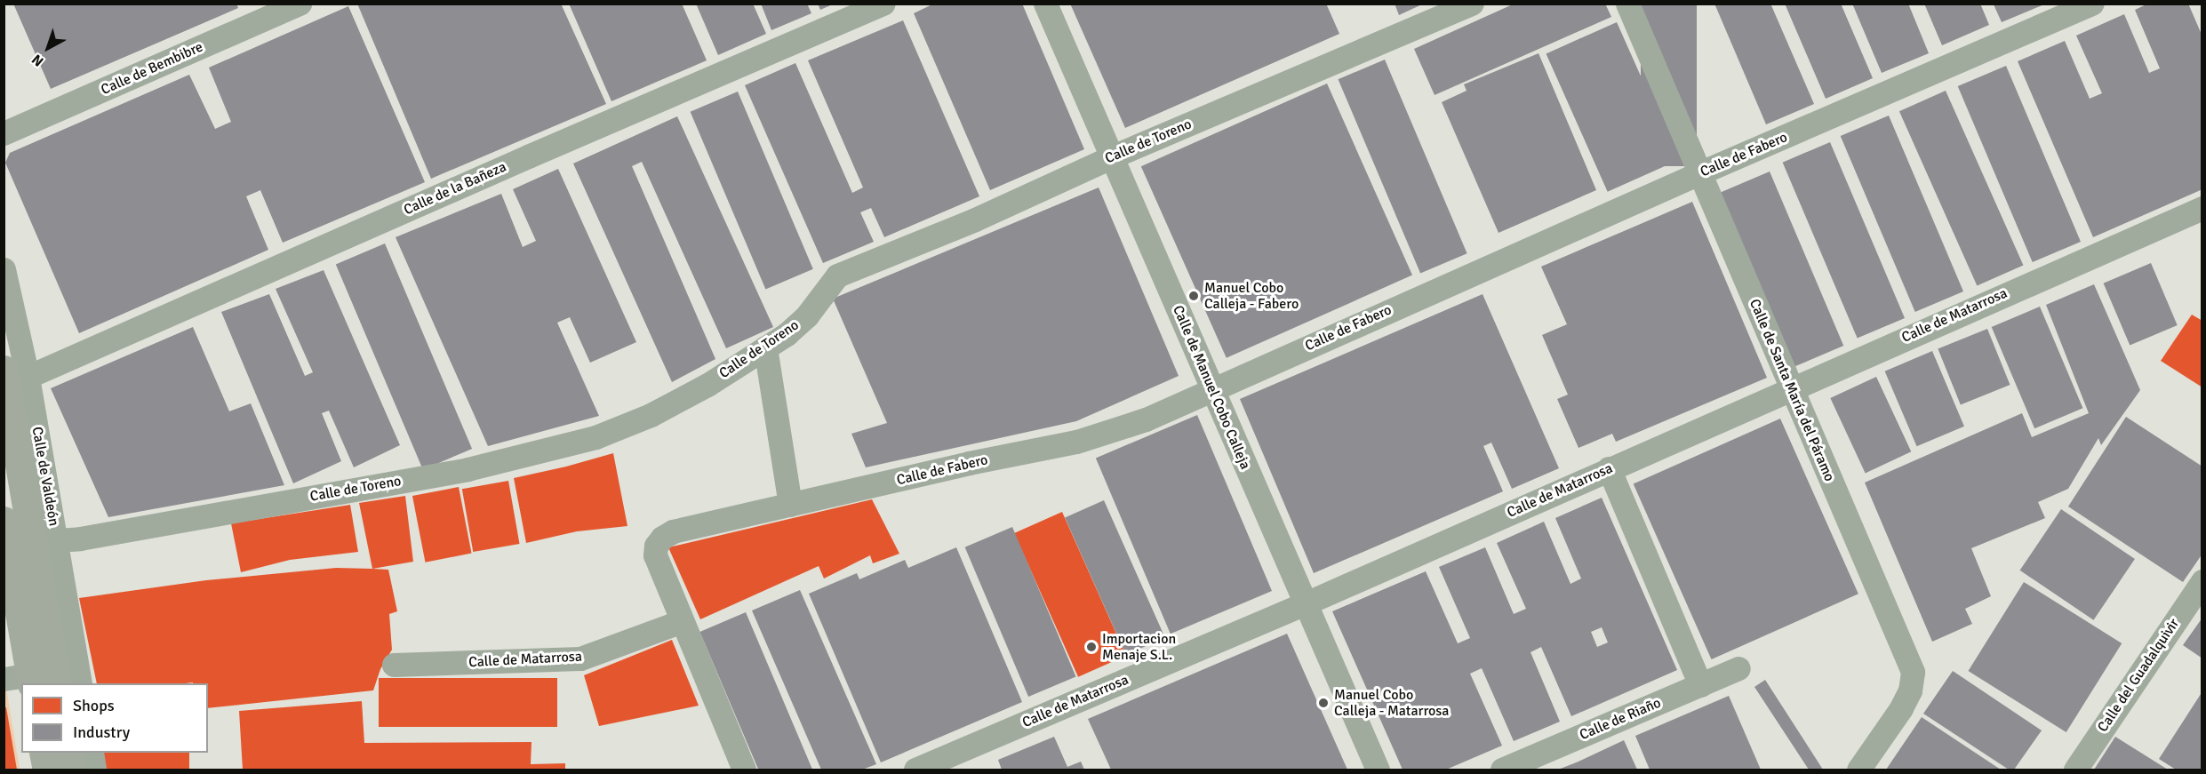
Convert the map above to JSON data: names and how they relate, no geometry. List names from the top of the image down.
{
  "streets": {
    "street": [
      "Calle de Bembibre",
      "Calle de Toreno",
      "Calle de Fabero",
      "Calle de la Bañeza",
      "Calle de Matarrosa",
      "Calle de Manuel Cobo Calleja",
      "Calle de Santa María del Páramo",
      "Calle de Valdeón",
      "Calle del Guadalquivir",
      "Calle de Riaño"
    ]
  },
  "crossings": [
    ["Calle de Toreno", "Calle de Manuel Cobo Calleja"],
    ["Calle de Toreno", "Calle de Valdeón"],
    ["Calle de Fabero", "Calle de Matarrosa"],
    ["Calle de Fabero", "Calle de Manuel Cobo Calleja"],
    ["Calle de Fabero", "Calle de Santa María del Páramo"],
    ["Calle de la Bañeza", "Calle de Valdeón"],
    ["Calle de Matarrosa", "Calle de Manuel Cobo Calleja"],
    ["Calle de Matarrosa", "Calle de Santa María del Páramo"]
  ],
  "places": ["Manuel Cobo Calleja - Fabero", "Importacion Menaje S.L.", "Manuel Cobo Calleja - Matarrosa"],
  "legend": ["Shops", "Industry"],
  "north": "bottom left"
}
